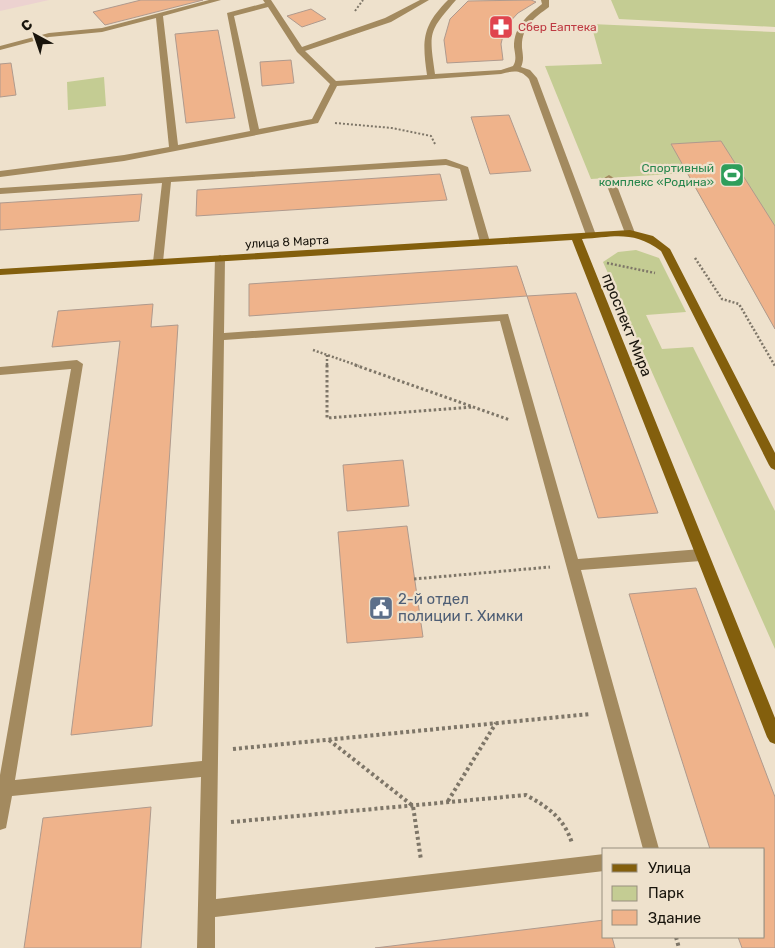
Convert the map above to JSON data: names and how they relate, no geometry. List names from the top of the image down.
{
  "streets": {
    "street": ["улица 8 Марта", "проспект Мира"]
  },
  "crossings": [
    ["улица 8 Марта", "проспект Мира"]
  ],
  "places": {
    "pharmacy": ["Сбер Еаптека"],
    "sports": ["Спортивный комплекс «Родина»"],
    "public building": ["2-й отдел полиции г. Химки"]
  },
  "legend": ["Улица", "Парк", "Здание"],
  "north": "top left"
}
